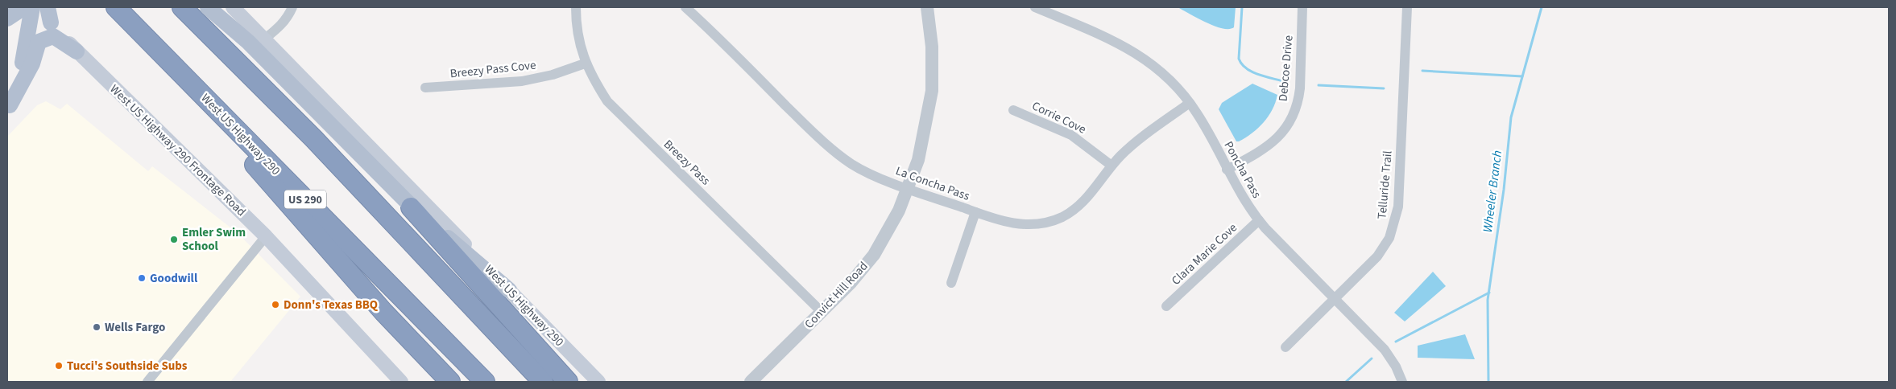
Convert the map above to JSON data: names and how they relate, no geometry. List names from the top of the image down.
{
  "streets": {
    "highway": ["West US Highway 290", "US 290"],
    "main road": ["West US Highway 290 Frontage Road"],
    "street": [
      "Debcoe Drive",
      "Breezy Pass Cove",
      "Corrie Cove",
      "Breezy Pass",
      "Poncha Pass",
      "La Concha Pass",
      "Telluride Trail",
      "Clara Marie Cove",
      "Convict Hill Road"
    ]
  },
  "crossings": [
    ["Debcoe Drive", "Poncha Pass"],
    ["Breezy Pass Cove", "Breezy Pass"],
    ["Corrie Cove", "La Concha Pass"],
    ["West US Highway 290", "US 290"],
    ["Breezy Pass", "Convict Hill Road"],
    ["Poncha Pass", "La Concha Pass"],
    ["Poncha Pass", "Telluride Trail"],
    ["Poncha Pass", "Clara Marie Cove"],
    ["La Concha Pass", "Convict Hill Road"]
  ],
  "water": ["Wheeler Branch"],
  "places": [
    "Emler Swim School",
    "Goodwill",
    "Donn's Texas BBQ",
    "Wells Fargo",
    "Tucci's Southside Subs"
  ]
}
